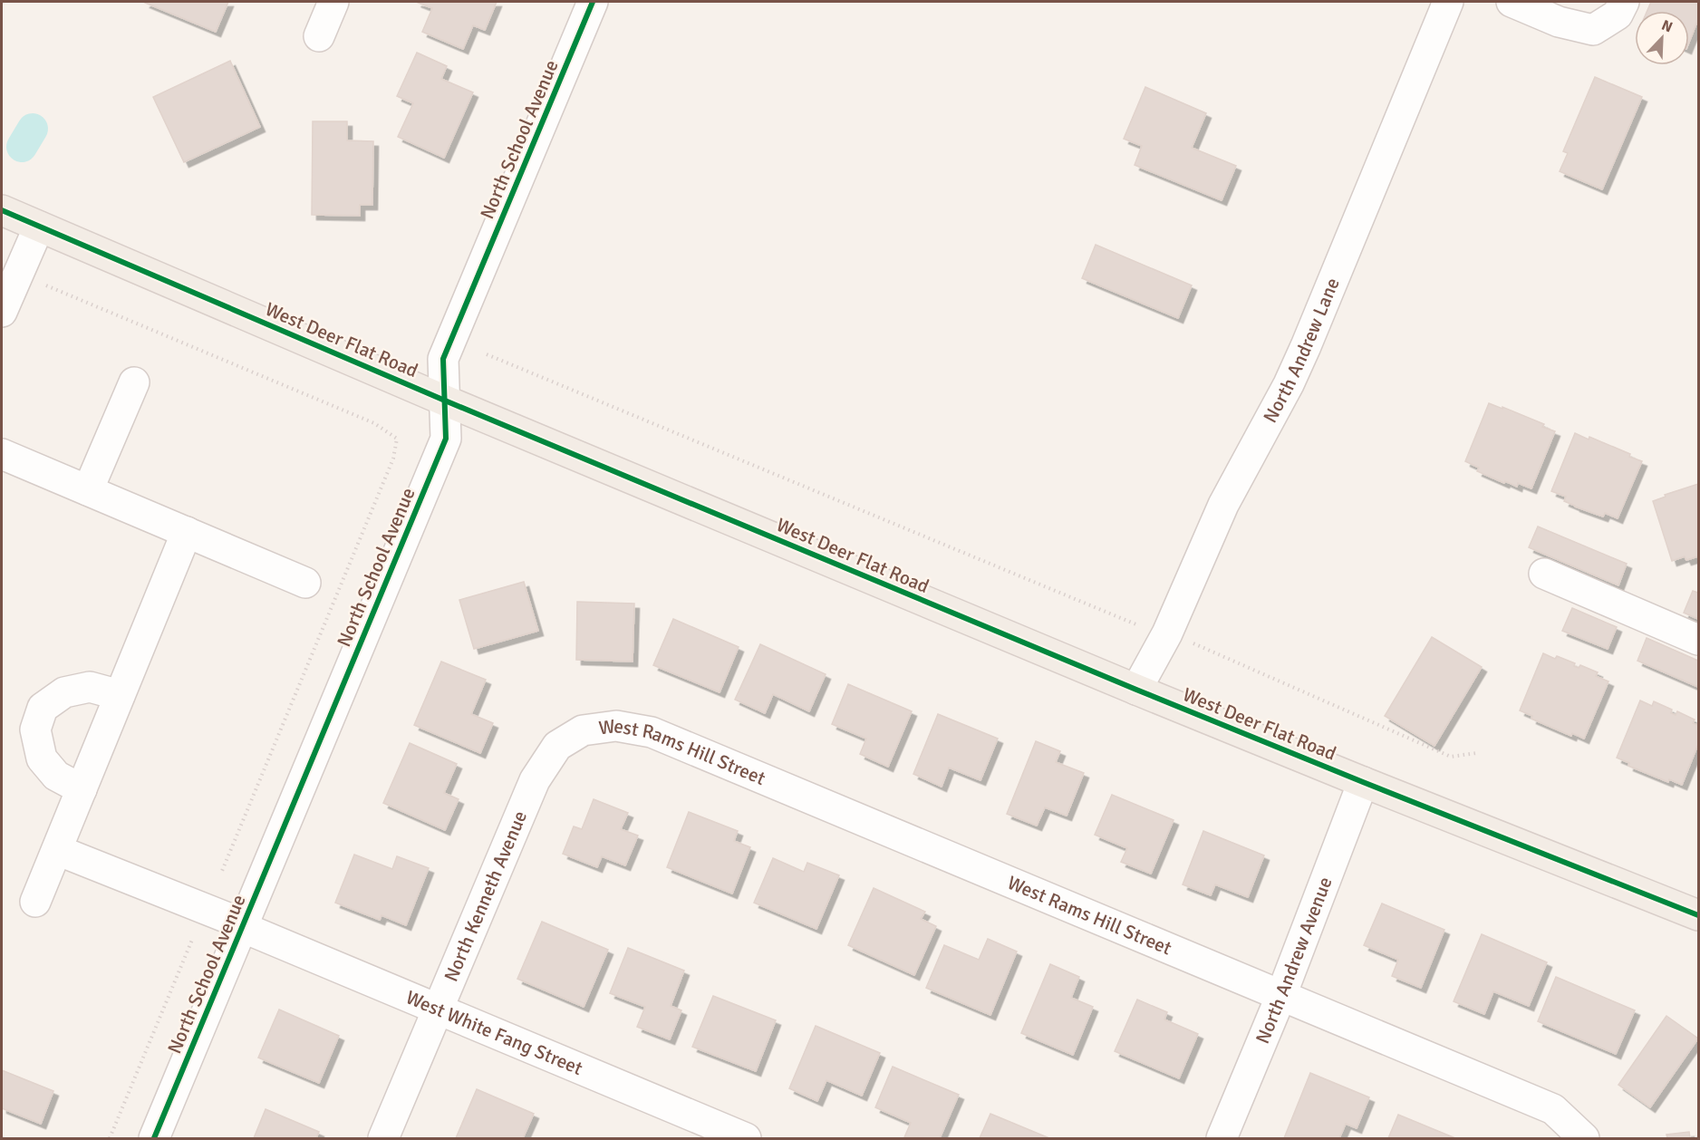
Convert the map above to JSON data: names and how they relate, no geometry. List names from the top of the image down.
{
  "streets": {
    "main road": ["West Deer Flat Road"],
    "street": [
      "North School Avenue",
      "North Andrew Lane",
      "West Rams Hill Street",
      "North Kenneth Avenue",
      "North Andrew Avenue",
      "West White Fang Street"
    ]
  },
  "crossings": [
    ["North School Avenue", "West Deer Flat Road"],
    ["North School Avenue", "West White Fang Street"],
    ["West Deer Flat Road", "North Andrew Lane"],
    ["West Deer Flat Road", "North Andrew Avenue"],
    ["West Rams Hill Street", "North Kenneth Avenue"],
    ["West Rams Hill Street", "North Andrew Avenue"],
    ["North Kenneth Avenue", "West White Fang Street"]
  ],
  "north": "top right"
}
